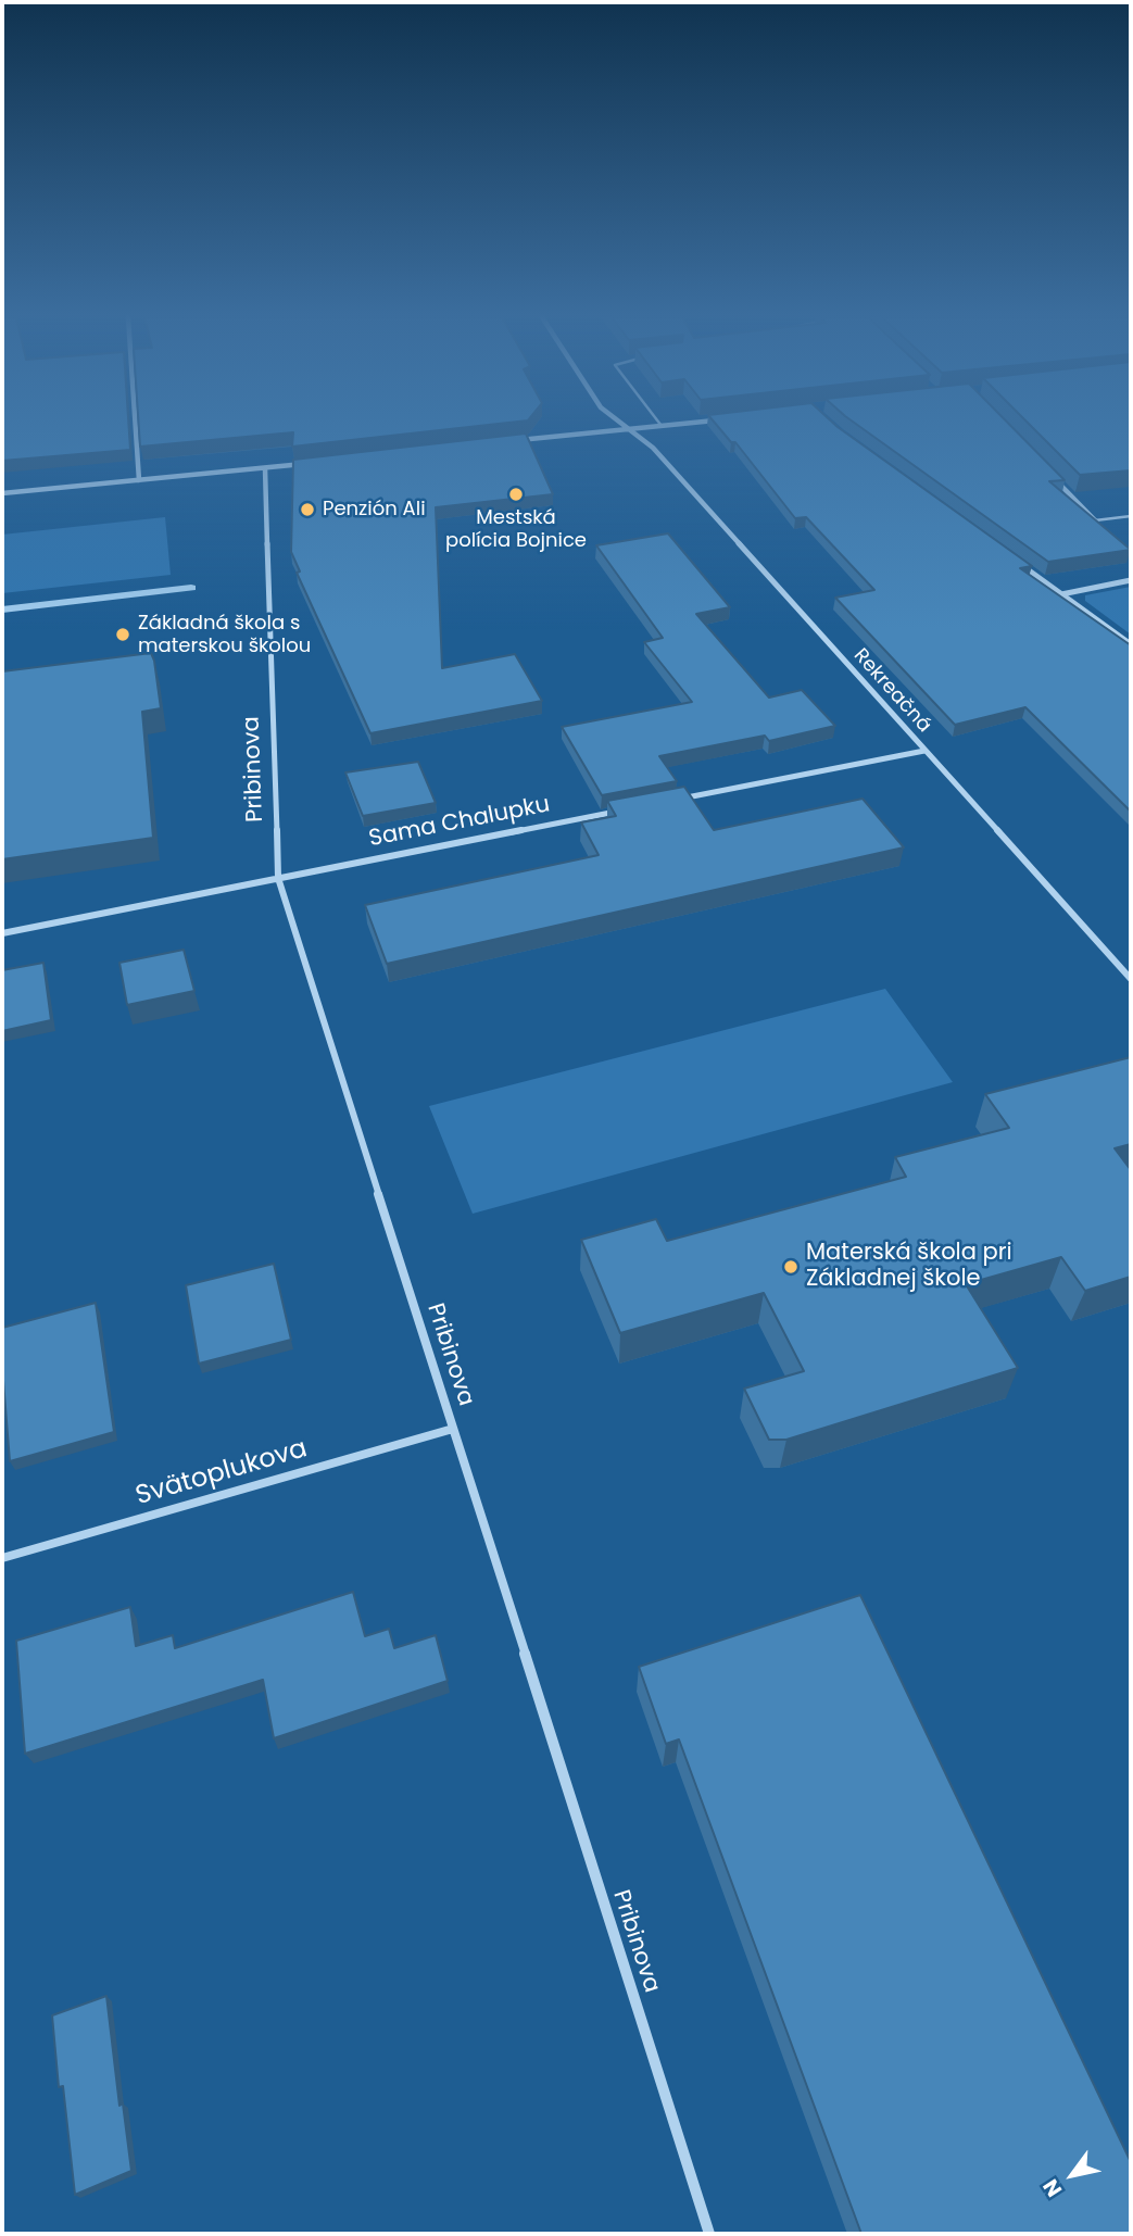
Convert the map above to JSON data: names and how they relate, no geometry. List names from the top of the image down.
{
  "streets": {
    "street": [
      "Rekreačná",
      "Pribinova",
      "Sama Chalupku",
      "Svätoplukova"
    ]
  },
  "crossings": [
    ["Pribinova", "Sama Chalupku"],
    ["Pribinova", "Svätoplukova"]
  ],
  "places": [
    "Mestská polícia Bojnice",
    "Penzión Ali",
    "Základná škola s materskou školou",
    "Materská škola pri Základnej škole"
  ],
  "north": "bottom left"
}
